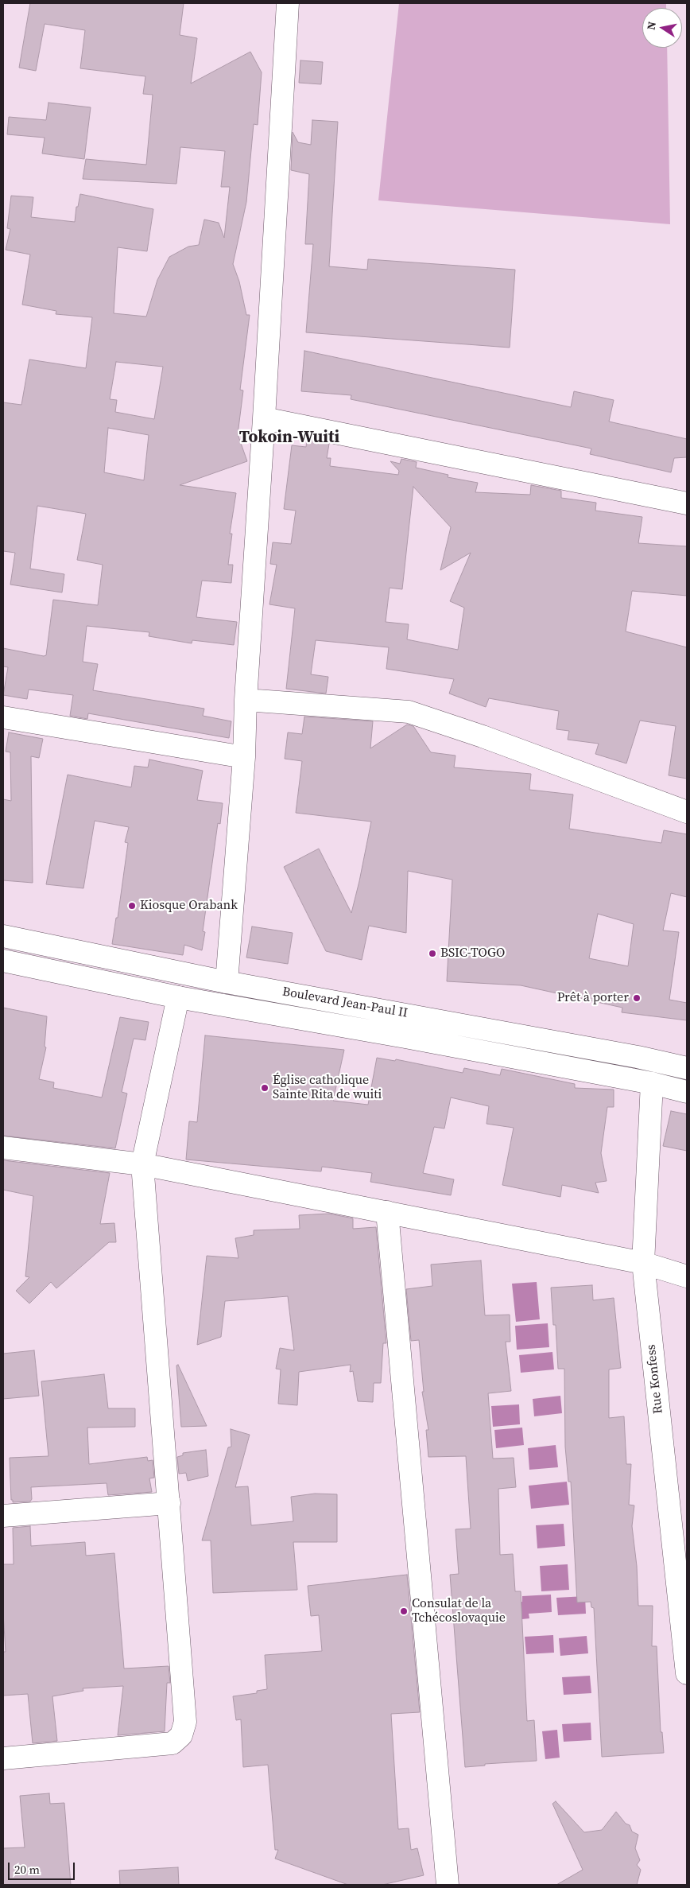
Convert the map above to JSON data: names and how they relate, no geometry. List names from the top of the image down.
{
  "streets": {
    "street": ["Boulevard Jean-Paul II", "Rue Konfess"]
  },
  "crossings": [
    ["Boulevard Jean-Paul II", "Rue Konfess"]
  ],
  "districts": ["Tokoin-Wuiti"],
  "places": [
    "Kiosque Orabank",
    "BSIC-TOGO",
    "Prêt à porter",
    "Église catholique Sainte Rita de wuiti",
    "Consulat de la Tchécoslovaquie"
  ],
  "scale_bar": "20 m",
  "north": "left"
}
